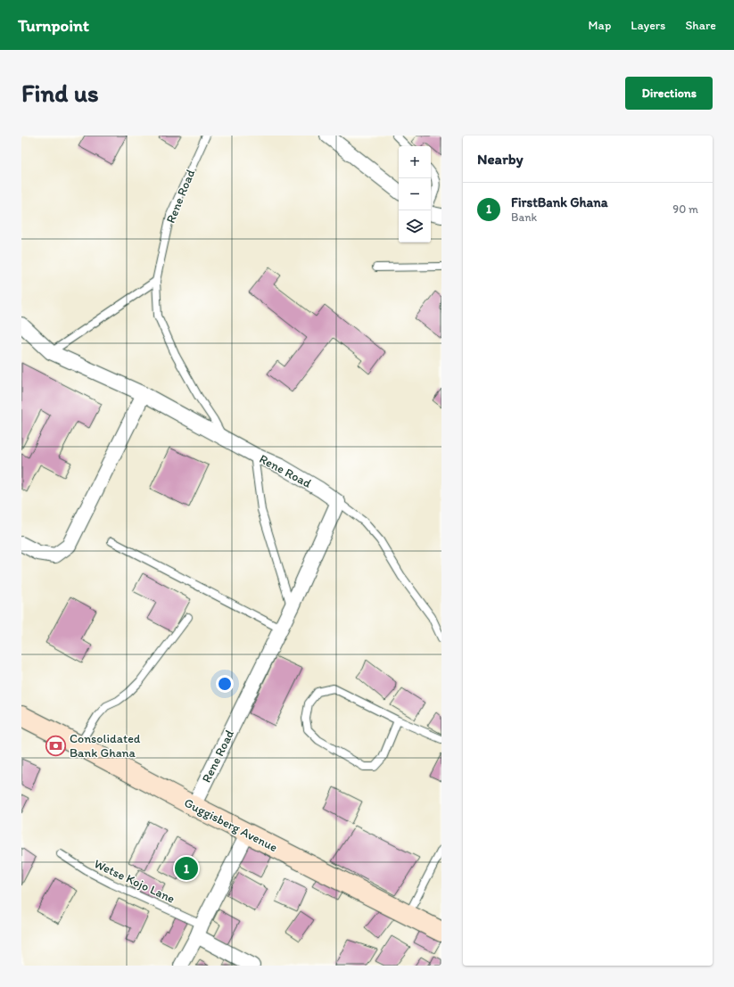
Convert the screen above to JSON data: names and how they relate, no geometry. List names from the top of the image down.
{
  "streets": {
    "main road": ["Guggisberg Avenue"],
    "street": ["Rene Road"],
    "lane": ["Wetse Kojo Lane"]
  },
  "crossings": [
    ["Rene Road", "Guggisberg Avenue"]
  ],
  "places": {
    "bank": ["Consolidated Bank Ghana"]
  },
  "page": {
    "header": "Turnpoint",
    "nav": ["Map", "Layers", "Share"],
    "buttons": "Directions",
    "title": "Find us",
    "heading": "Nearby",
    "map_buttons": ["+", "−"],
    "list": [
      {
        "mark": "1",
        "name": "FirstBank Ghana",
        "note": "Bank",
        "value": "90 m"
      }
    ],
    "pins": "1"
  }
}
